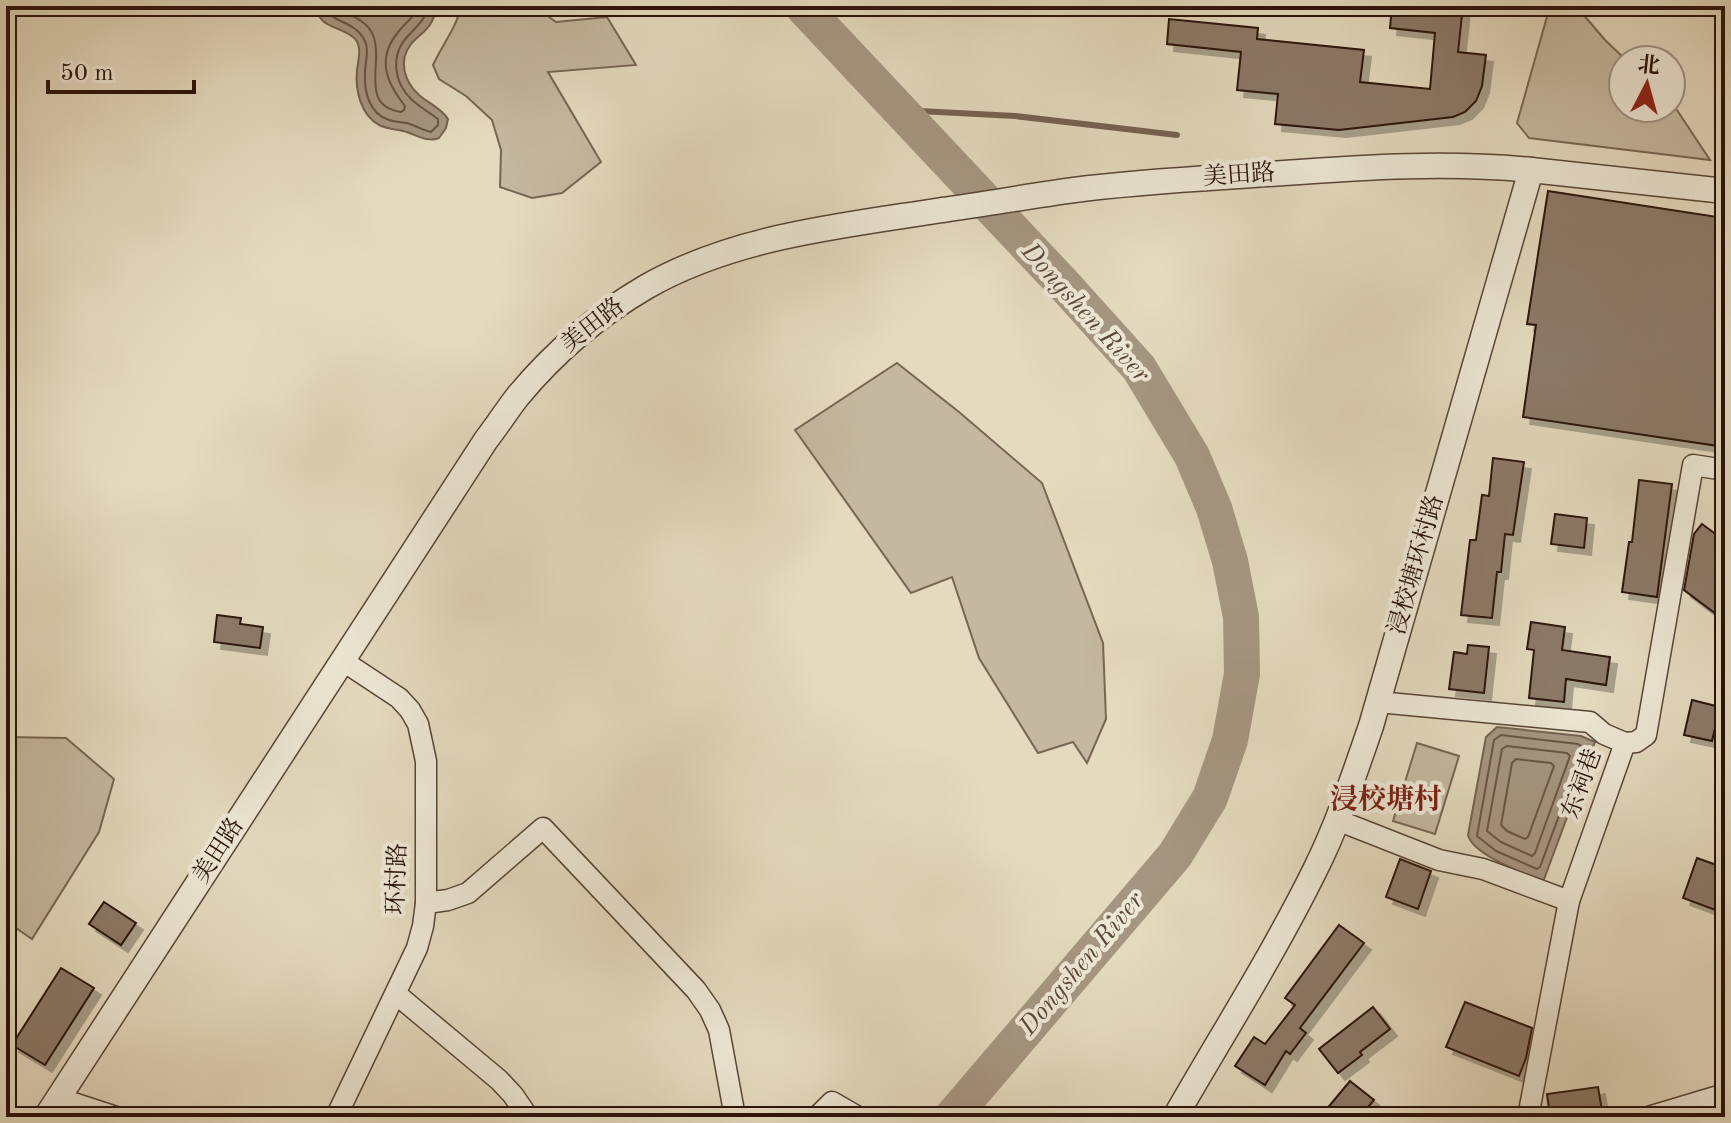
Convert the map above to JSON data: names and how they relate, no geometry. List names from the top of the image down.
{
  "streets": {
    "street": [
      "美田路",
      "浸校塘环村路",
      "东祠巷",
      "环村路"
    ]
  },
  "crossings": [
    ["美田路", "浸校塘环村路"],
    ["美田路", "环村路"]
  ],
  "districts": ["浸校塘村"],
  "water": ["Dongshen River"],
  "scale_bar": "50 m",
  "north": "top"
}
